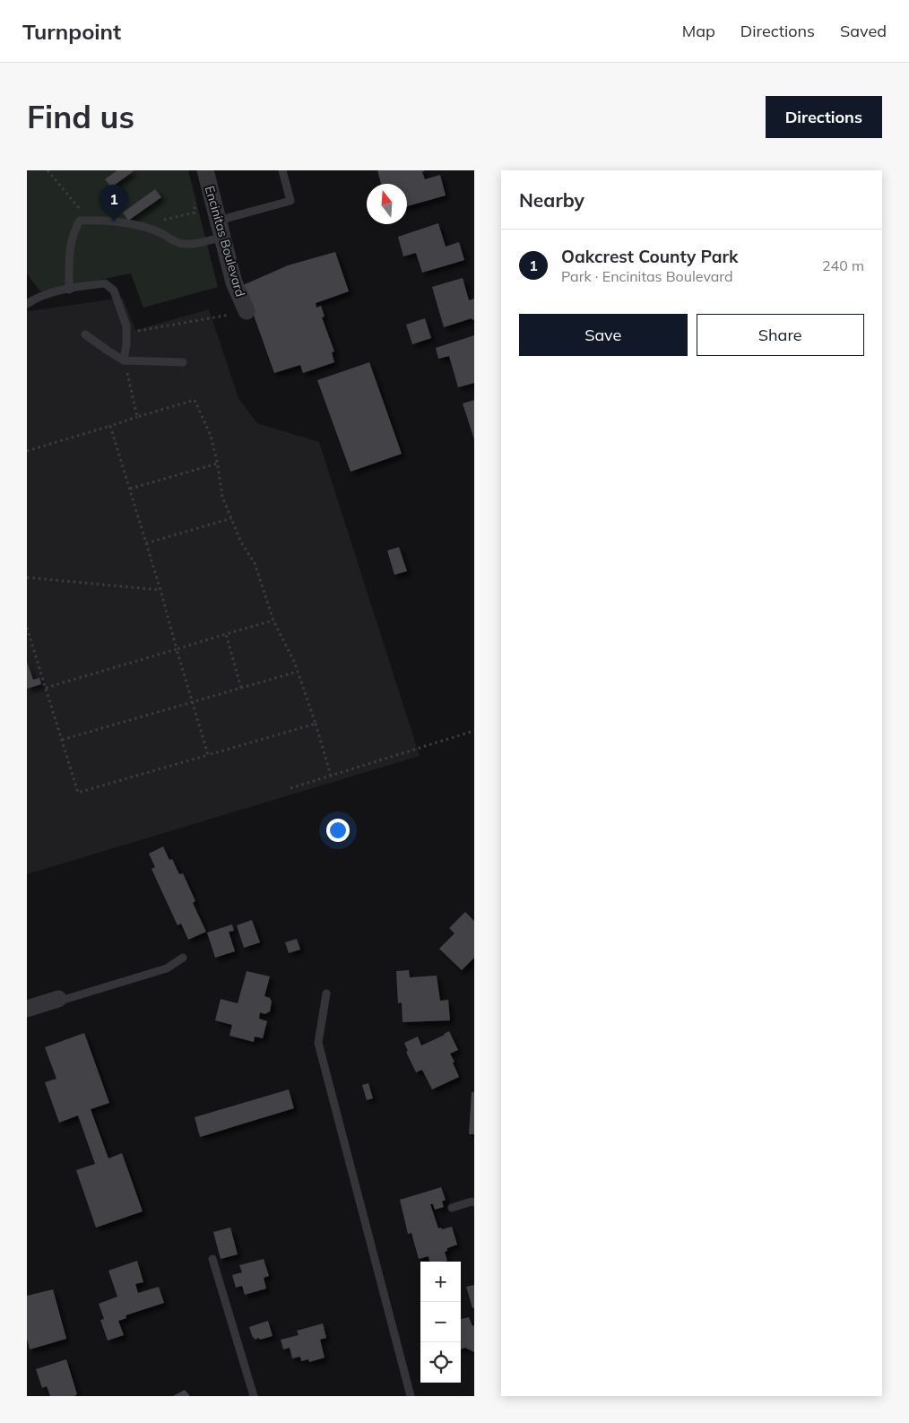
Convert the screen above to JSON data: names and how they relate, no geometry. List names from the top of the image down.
{
  "streets": {
    "street": ["Encinitas Boulevard"]
  },
  "north": "top",
  "page": {
    "header": "Turnpoint",
    "nav": ["Map", "Directions", "Saved"],
    "buttons": [
      "Directions",
      ["Save", "Share"]
    ],
    "title": "Find us",
    "heading": "Nearby",
    "pins": "1",
    "list": [
      {
        "mark": "1",
        "name": "Oakcrest County Park",
        "note": "Park · Encinitas Boulevard",
        "value": "240 m"
      }
    ],
    "map_buttons": ["+", "−"]
  }
}
